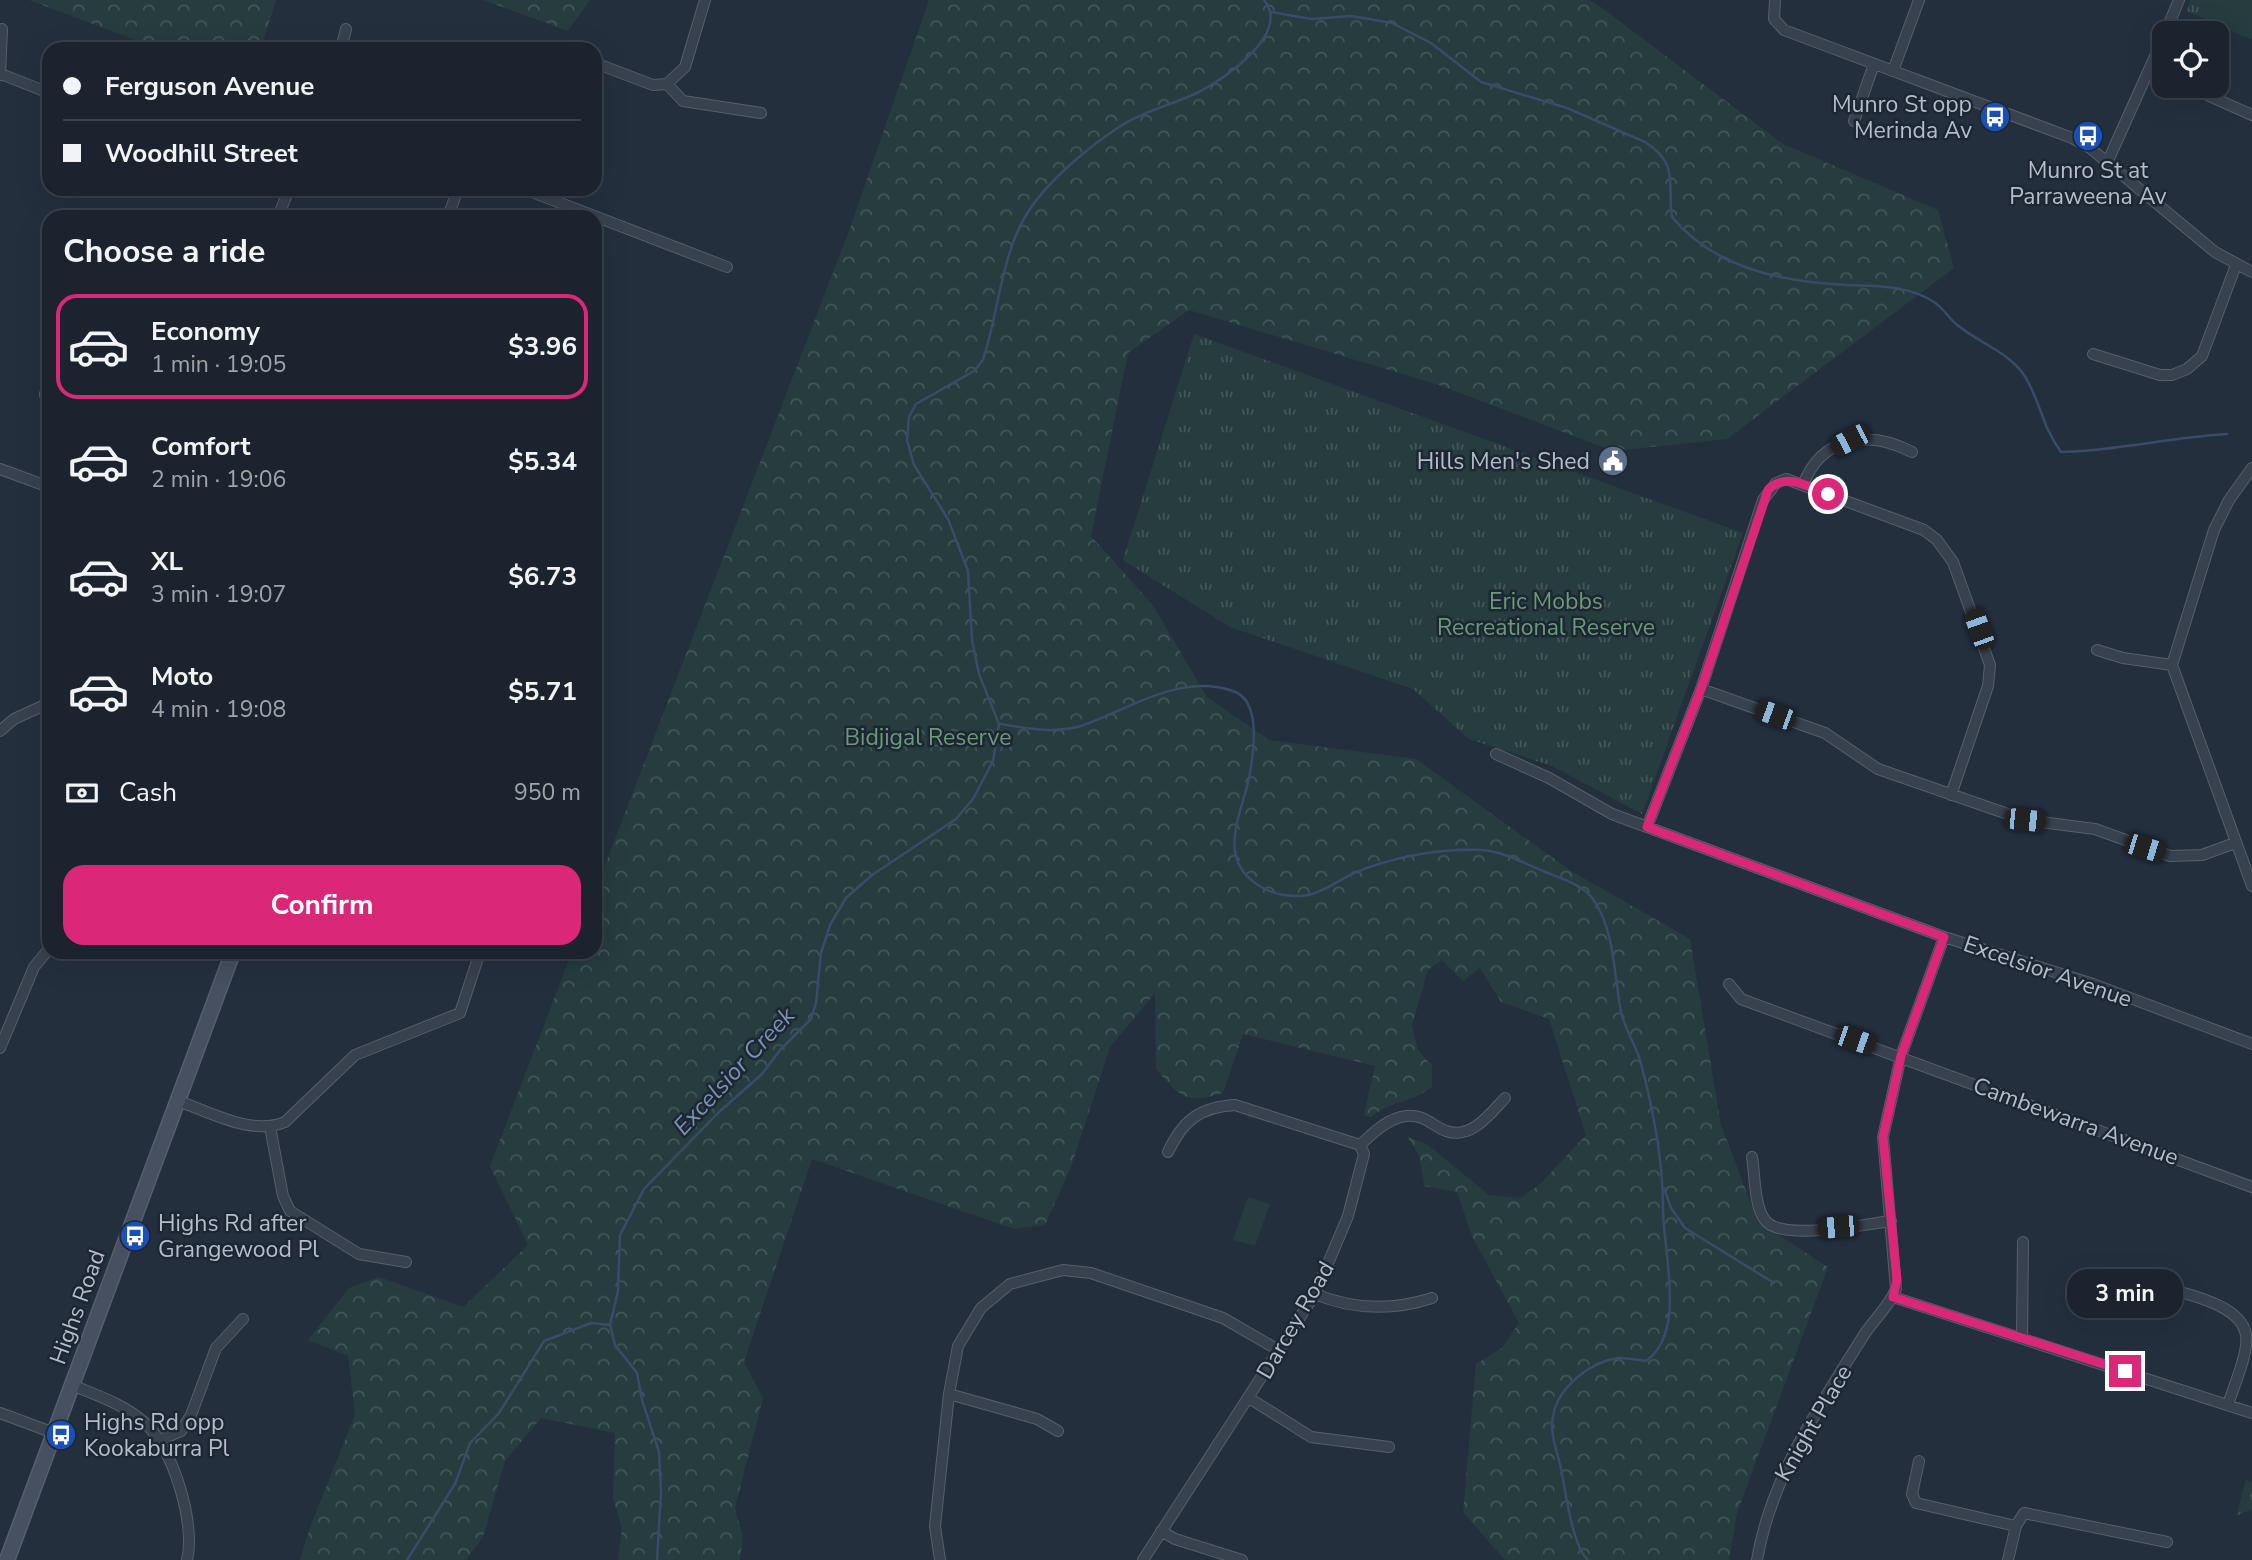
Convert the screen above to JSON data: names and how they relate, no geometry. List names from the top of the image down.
{
  "streets": {
    "street": [
      "Excelsior Avenue",
      "Cambewarra Avenue",
      "Highs Road",
      "Darcey Road",
      "Knight Place"
    ]
  },
  "water": ["Excelsior Creek"],
  "parks": ["Eric Mobbs Recreational Reserve", "Bidjigal Reserve"],
  "places": {
    "bus stop": [
      "Munro St opp Merinda Av",
      "Munro St at Parraweena Av",
      "Highs Rd after Grangewood Pl",
      "Highs Rd opp Kookaburra Pl"
    ],
    "public building": ["Hills Men's Shed"]
  },
  "page": {
    "banner": ["Ferguson Avenue", "Woodhill Street"],
    "heading": "Choose a ride",
    "list": [
      {
        "name": "Economy",
        "note": "1 min · 19:05",
        "value": "$3.96"
      },
      {
        "name": "Comfort",
        "note": "2 min · 19:06",
        "value": "$5.34"
      },
      {
        "name": "XL",
        "note": "3 min · 19:07",
        "value": "$6.73"
      },
      {
        "name": "Moto",
        "note": "4 min · 19:08",
        "value": "$5.71"
      }
    ],
    "pay": ["Cash", "950 m"],
    "buttons": "Confirm",
    "bubble": "3 min"
  }
}
